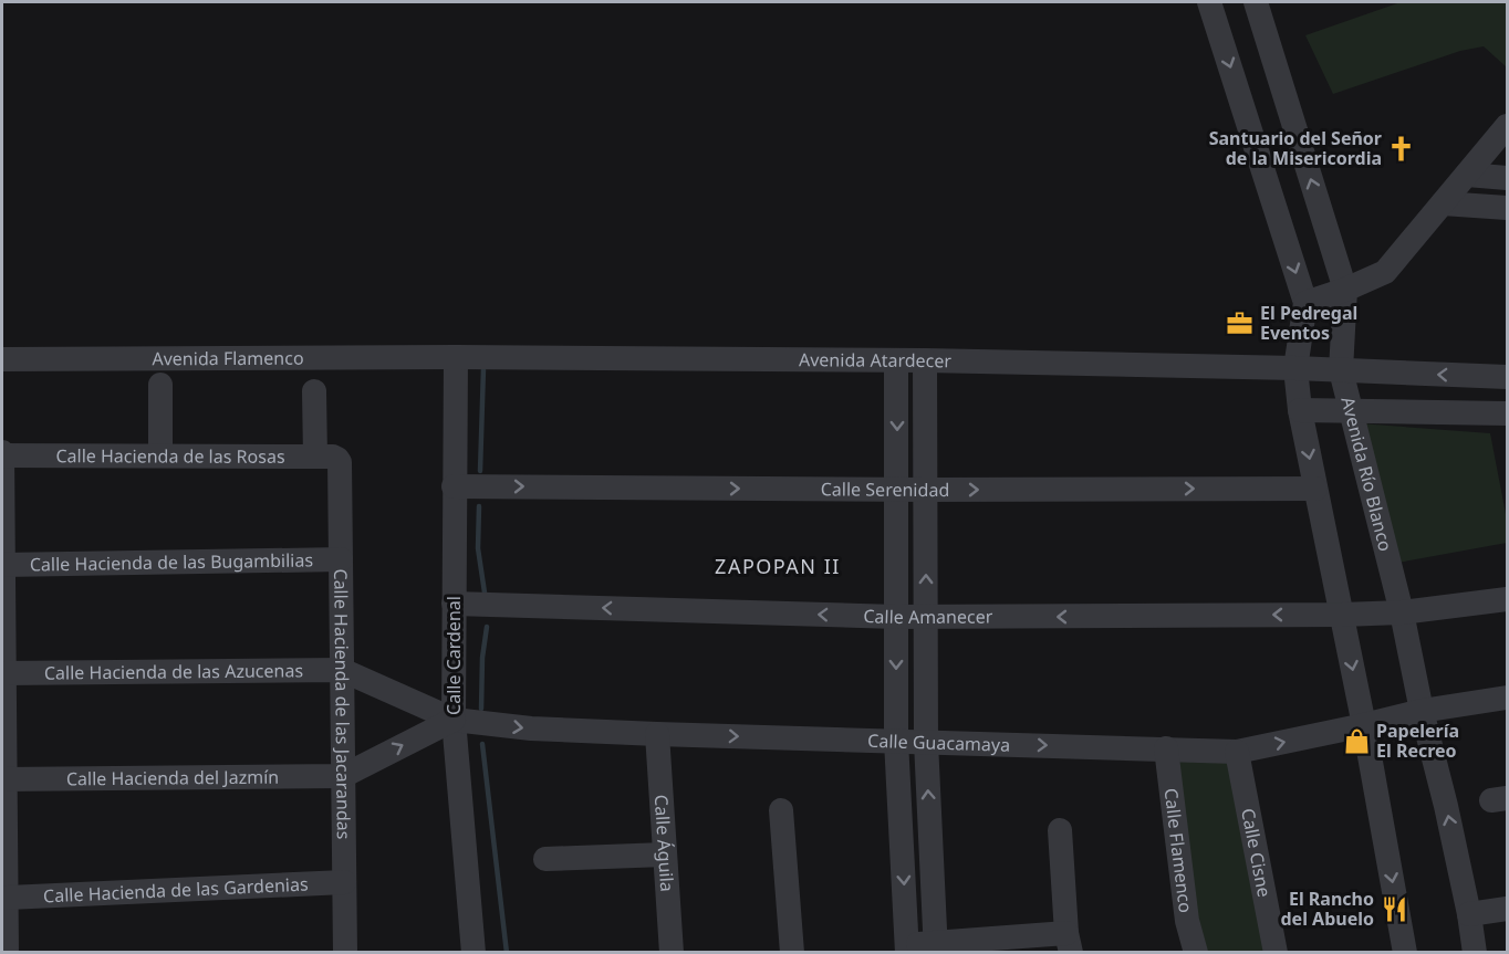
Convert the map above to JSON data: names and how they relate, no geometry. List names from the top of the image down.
{
  "streets": {
    "street": [
      "Avenida Flamenco",
      "Avenida Atardecer",
      "Calle Hacienda de las Rosas",
      "Avenida Río Blanco",
      "Calle Serenidad",
      "Calle Hacienda de las Bugambilias",
      "Calle Amanecer",
      "Calle Cardenal",
      "Calle Hacienda de las Azucenas",
      "Calle Hacienda de las Jacarandas",
      "Calle Guacamaya",
      "Calle Hacienda del Jazmín",
      "Calle Águila",
      "Calle Flamenco",
      "Calle Cisne",
      "Calle Hacienda de las Gardenias"
    ]
  },
  "crossings": [
    ["Avenida Flamenco", "Avenida Atardecer"],
    ["Avenida Flamenco", "Calle Cardenal"],
    ["Avenida Atardecer", "Avenida Río Blanco"],
    ["Avenida Atardecer", "Calle Cardenal"],
    ["Calle Hacienda de las Rosas", "Calle Hacienda de las Jacarandas"],
    ["Avenida Río Blanco", "Calle Amanecer"],
    ["Avenida Río Blanco", "Calle Guacamaya"],
    ["Calle Serenidad", "Calle Cardenal"],
    ["Calle Hacienda de las Bugambilias", "Calle Hacienda de las Jacarandas"],
    ["Calle Amanecer", "Calle Cardenal"],
    ["Calle Cardenal", "Calle Guacamaya"],
    ["Calle Hacienda de las Azucenas", "Calle Hacienda de las Jacarandas"],
    ["Calle Hacienda de las Azucenas", "Calle Guacamaya"],
    ["Calle Hacienda de las Jacarandas", "Calle Guacamaya"],
    ["Calle Hacienda de las Jacarandas", "Calle Hacienda del Jazmín"],
    ["Calle Hacienda de las Jacarandas", "Calle Hacienda de las Gardenias"],
    ["Calle Guacamaya", "Calle Águila"],
    ["Calle Guacamaya", "Calle Flamenco"],
    ["Calle Guacamaya", "Calle Cisne"]
  ],
  "one_way": ["Calle Serenidad", "Calle Amanecer"],
  "districts": ["ZAPOPAN II"],
  "places": {
    "church": ["Santuario del Señor de la Misericordia"],
    "office": ["El Pedregal Eventos"],
    "shop": ["Papelería El Recreo"],
    "restaurant": ["El Rancho del Abuelo"]
  }
}
